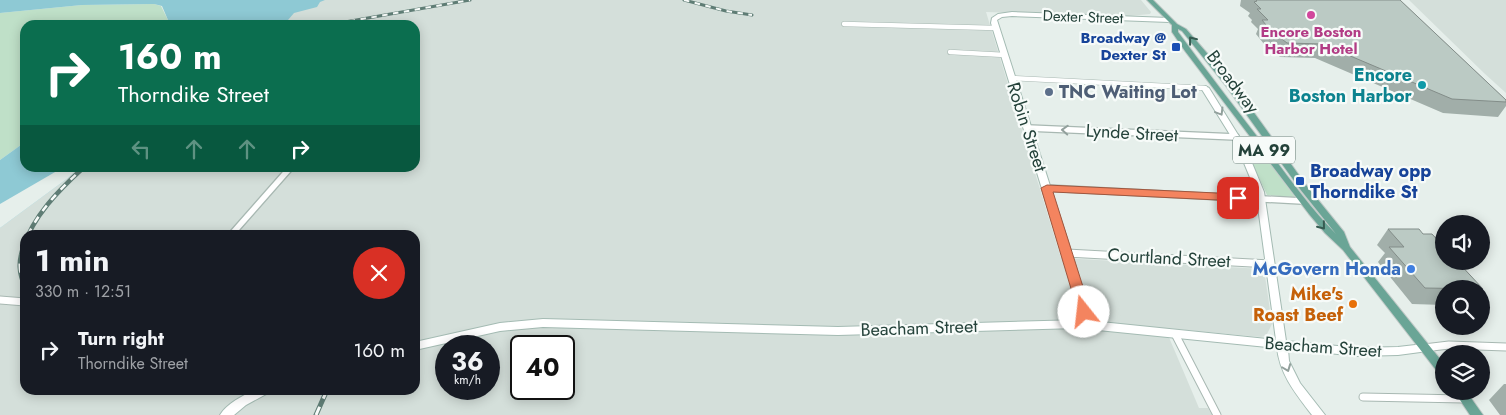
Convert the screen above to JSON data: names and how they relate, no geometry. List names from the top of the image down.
{
  "streets": {
    "main road": [
      "Dexter Street",
      "Broadway",
      "Robin Street",
      "MA 99",
      "Beacham Street"
    ],
    "street": ["Lynde Street", "Courtland Street"]
  },
  "crossings": [
    ["Dexter Street", "Broadway"],
    ["Dexter Street", "Robin Street"],
    ["Dexter Street", "MA 99"],
    ["Broadway", "MA 99"],
    ["Broadway", "Beacham Street"],
    ["Robin Street", "Lynde Street"],
    ["Robin Street", "Courtland Street"],
    ["Robin Street", "Beacham Street"]
  ],
  "places": {
    "other": [
      "Encore Boston Harbor Hotel",
      "Encore Boston Harbor",
      "TNC Waiting Lot",
      "McGovern Honda",
      "Mike's Roast Beef"
    ],
    "transit": ["Broadway @ Dexter St", "Broadway opp Thorndike St"]
  },
  "page": {
    "turn": ["160 m", "Thorndike Street"],
    "heading": ["1 min", "330 m · 12:51"],
    "list": [
      {
        "name": "Turn right",
        "note": "Thorndike Street",
        "value": "160 m"
      }
    ],
    "speed": "36 km/h",
    "limit": "40"
  }
}
